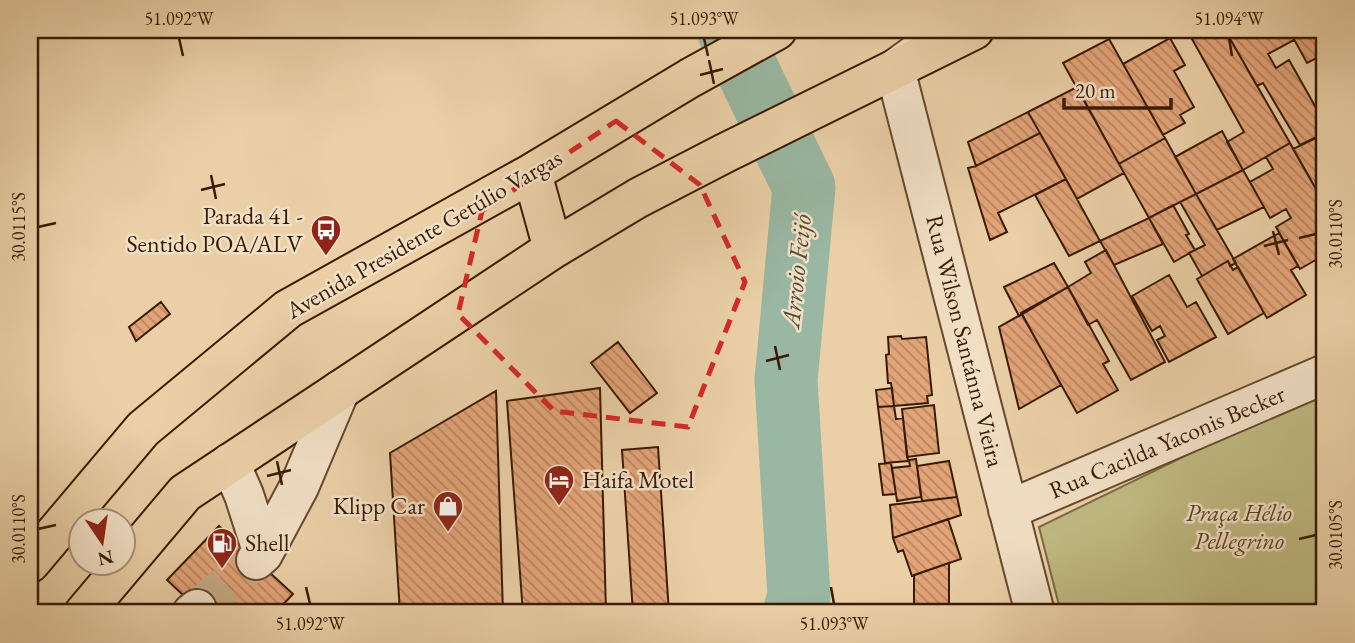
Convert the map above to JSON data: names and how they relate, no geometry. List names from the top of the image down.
{
  "streets": {
    "main road": ["Avenida Presidente Getúlio Vargas"],
    "street": ["Rua Wilson Santánna Vieira", "Rua Cacilda Yaconis Becker"]
  },
  "crossings": [
    ["Rua Wilson Santánna Vieira", "Rua Cacilda Yaconis Becker"]
  ],
  "water": ["Arroio Feijó"],
  "parks": ["Praça Hélio Pellegrino"],
  "places": {
    "bus stop": ["Parada 41 - Sentido POA/ALV"],
    "hotel": ["Haifa Motel"],
    "shop": ["Klipp Car"],
    "fuel station": ["Shell"]
  },
  "scale_bar": "20 m",
  "north": "bottom",
  "coordinates": [
    "51.092°W",
    "51.093°W",
    "51.094°W",
    "30.0115°S",
    "30.0110°S",
    "30.0105°S"
  ]
}
